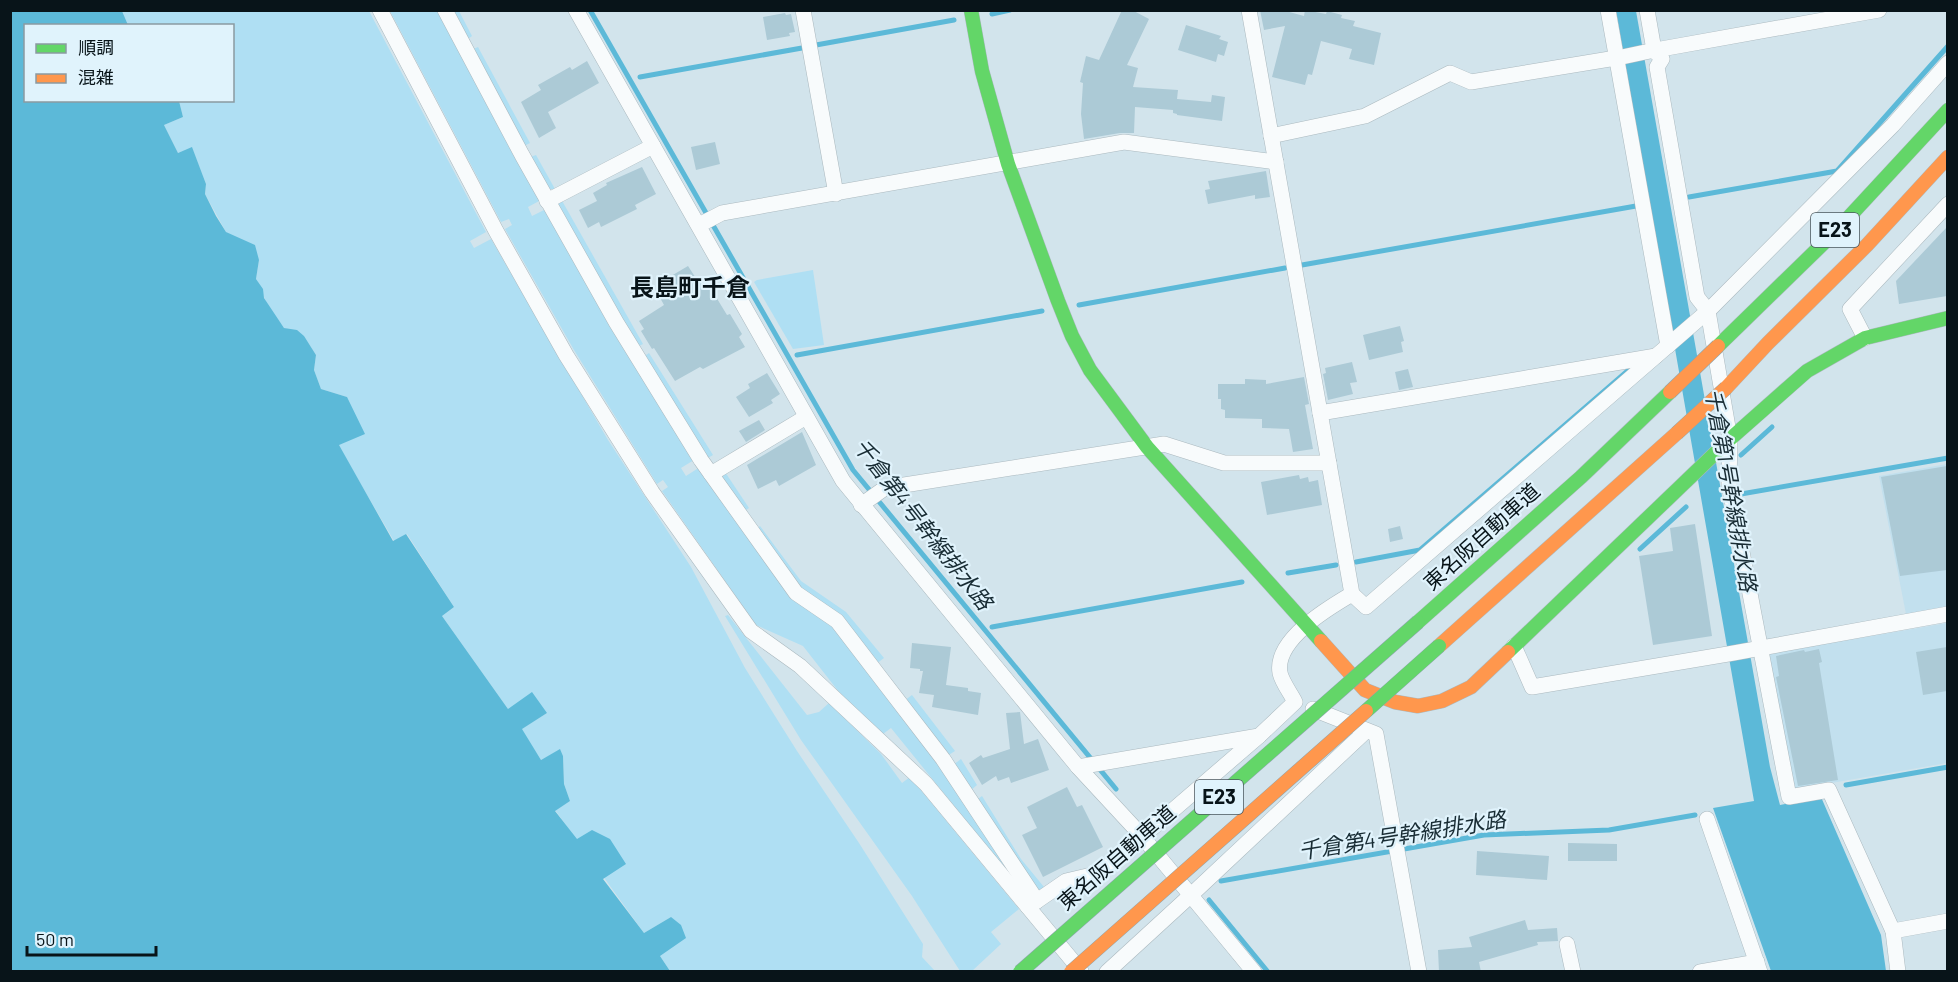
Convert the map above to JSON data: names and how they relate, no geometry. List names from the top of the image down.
{
  "streets": {
    "main road": ["E23", "東名阪自動車道"]
  },
  "districts": ["長島町千倉"],
  "water": ["千倉第1号幹線排水路", "千倉第4号幹線排水路"],
  "legend": ["順調", "混雑"],
  "scale_bar": "50 m"
}
